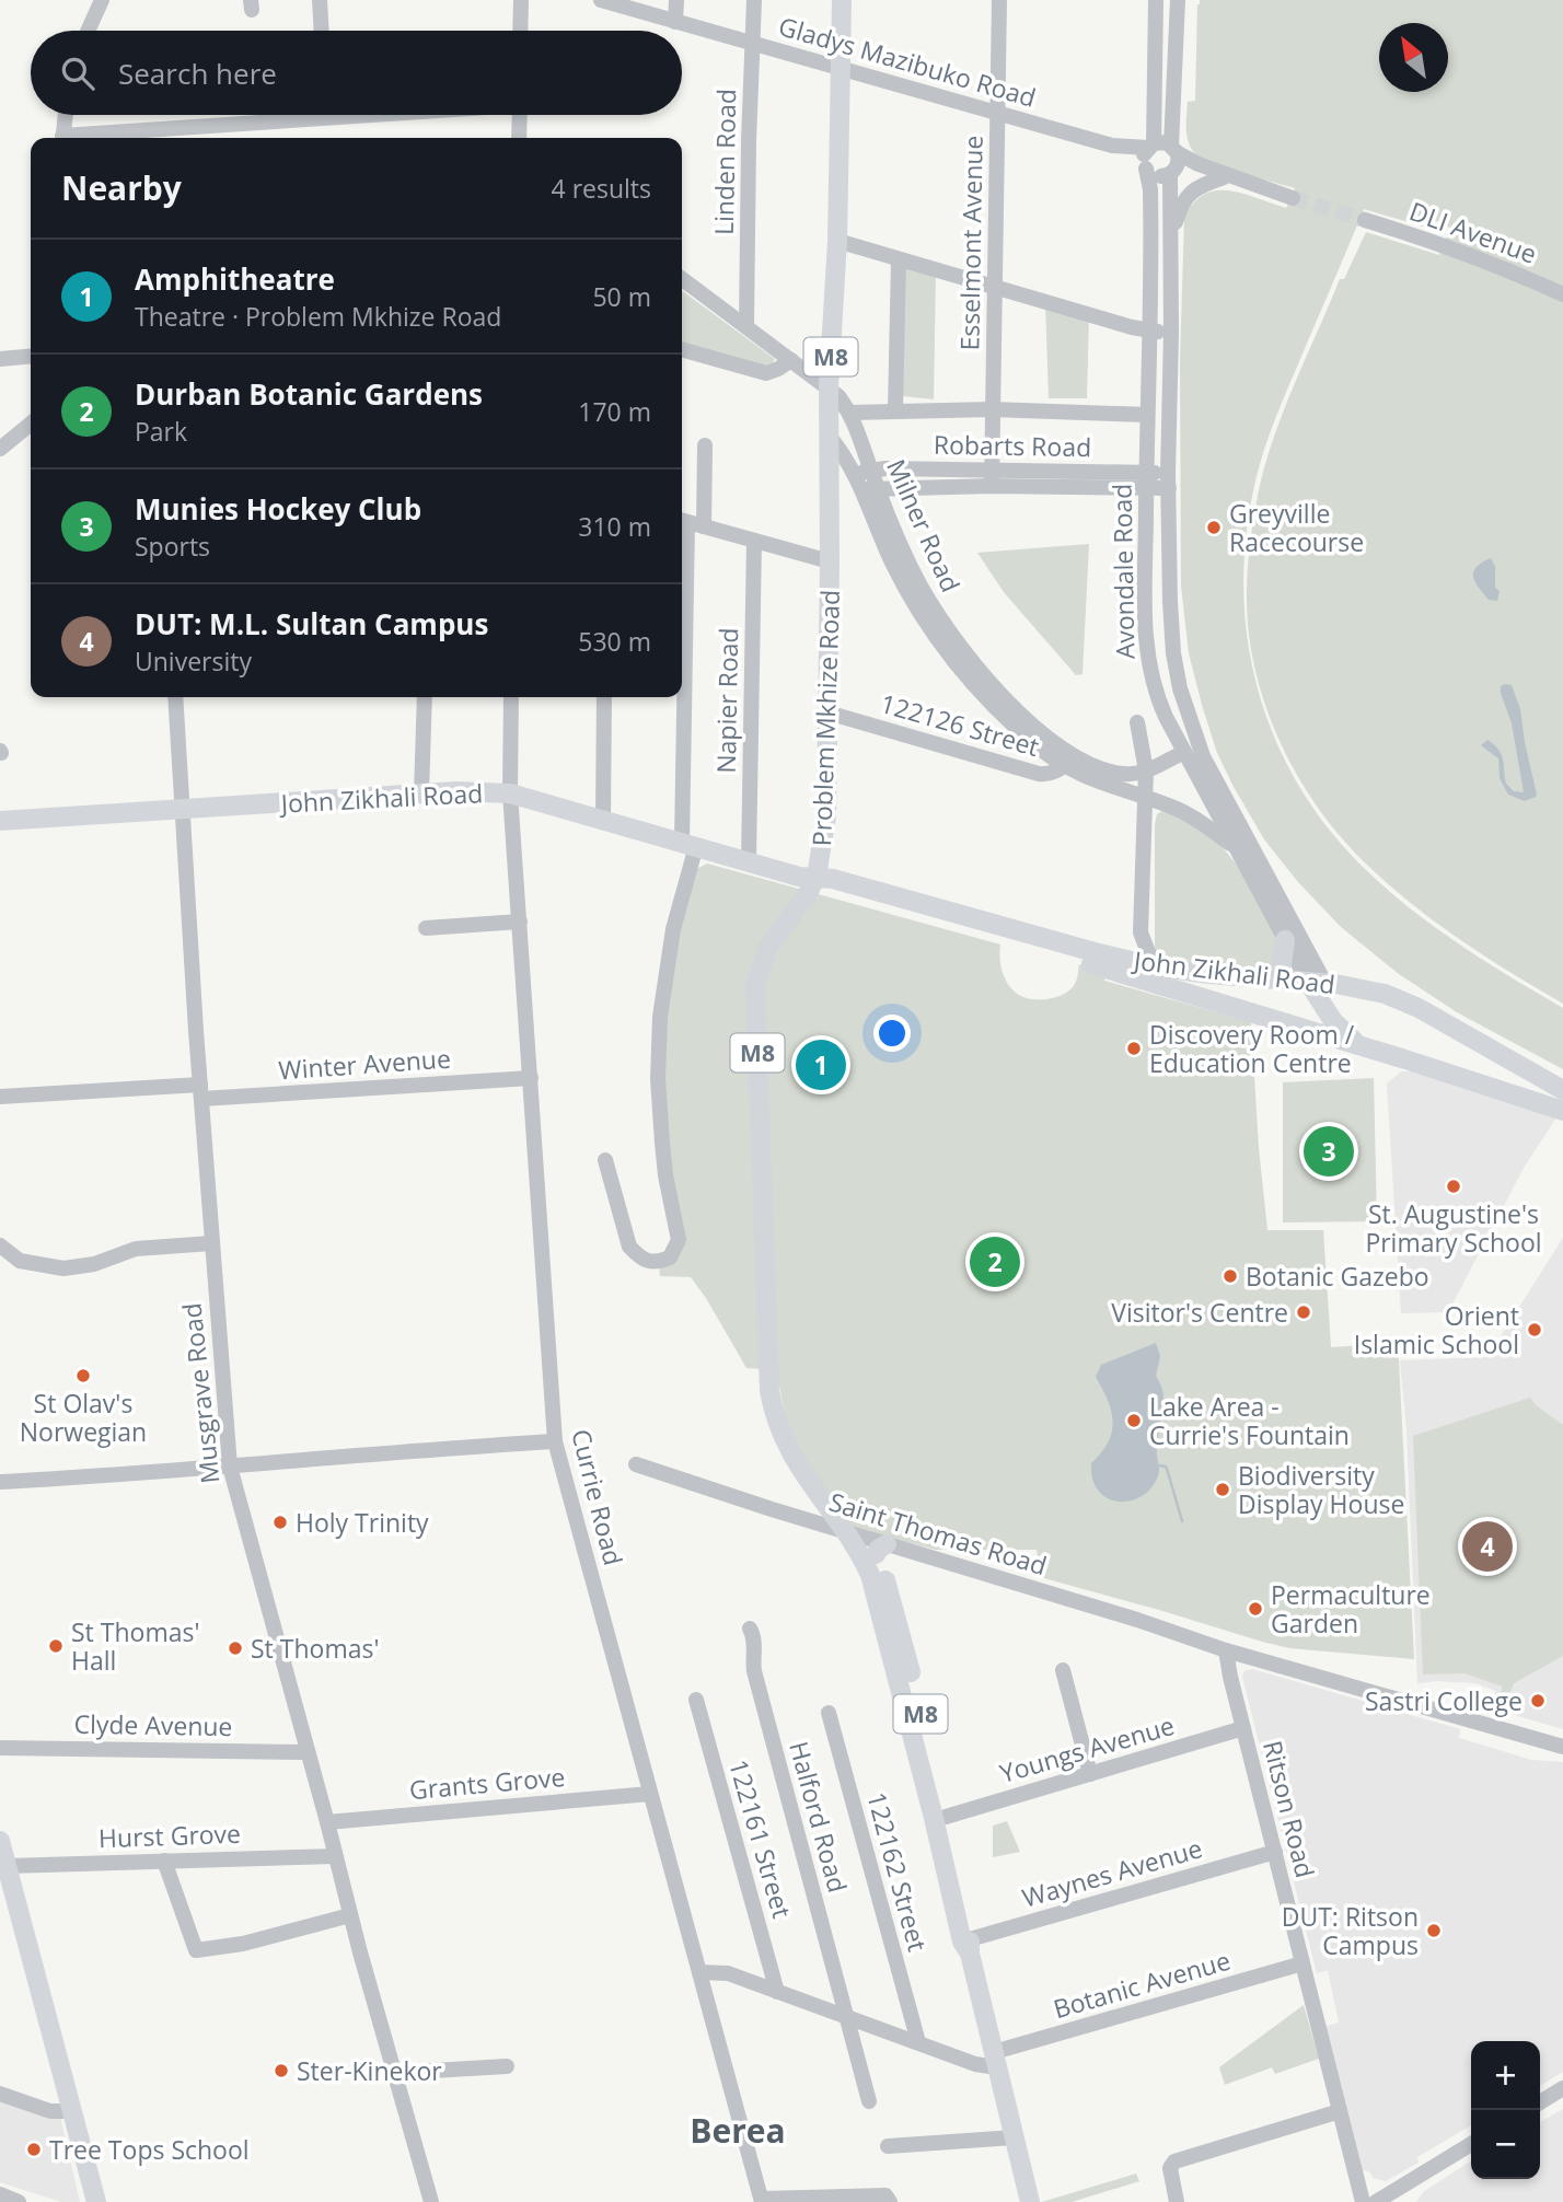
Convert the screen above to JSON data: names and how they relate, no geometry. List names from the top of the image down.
{
  "streets": {
    "main road": ["M8", "Problem Mkhize Road", "John Zikhali Road"],
    "street": [
      "Gladys Mazibuko Road",
      "Linden Road",
      "DLI Avenue",
      "Esselmont Avenue",
      "Robarts Road",
      "Milner Road",
      "Avondale Road",
      "Napier Road",
      "122126 Street",
      "Winter Avenue",
      "Musgrave Road",
      "Currie Road",
      "Saint Thomas Road",
      "Clyde Avenue",
      "Youngs Avenue",
      "Grants Grove",
      "Ritson Road",
      "Halford Road",
      "Hurst Grove",
      "122161 Street",
      "122162 Street",
      "Waynes Avenue",
      "Botanic Avenue"
    ]
  },
  "crossings": [
    ["Gladys Mazibuko Road", "Linden Road"],
    ["Gladys Mazibuko Road", "Esselmont Avenue"],
    ["Gladys Mazibuko Road", "Avondale Road"],
    ["Gladys Mazibuko Road", "Problem Mkhize Road"],
    ["Esselmont Avenue", "Robarts Road"],
    ["M8", "Problem Mkhize Road"],
    ["M8", "Saint Thomas Road"],
    ["M8", "Youngs Avenue"],
    ["M8", "Waynes Avenue"],
    ["M8", "Botanic Avenue"],
    ["Robarts Road", "Milner Road"],
    ["Robarts Road", "Avondale Road"],
    ["Milner Road", "Avondale Road"],
    ["Milner Road", "Problem Mkhize Road"],
    ["Milner Road", "122126 Street"],
    ["Avondale Road", "John Zikhali Road"],
    ["Napier Road", "John Zikhali Road"],
    ["Problem Mkhize Road", "122126 Street"],
    ["Problem Mkhize Road", "John Zikhali Road"],
    ["Problem Mkhize Road", "Saint Thomas Road"],
    ["John Zikhali Road", "Currie Road"],
    ["Winter Avenue", "Musgrave Road"],
    ["Winter Avenue", "Currie Road"],
    ["Musgrave Road", "Clyde Avenue"],
    ["Musgrave Road", "Grants Grove"],
    ["Musgrave Road", "Hurst Grove"],
    ["Currie Road", "Grants Grove"],
    ["Currie Road", "Botanic Avenue"],
    ["Saint Thomas Road", "Ritson Road"],
    ["Youngs Avenue", "Ritson Road"],
    ["Ritson Road", "Waynes Avenue"],
    ["Ritson Road", "Botanic Avenue"],
    ["Halford Road", "Botanic Avenue"],
    ["122161 Street", "Botanic Avenue"],
    ["122162 Street", "Botanic Avenue"]
  ],
  "districts": ["Berea"],
  "places": [
    "Greyville Racecourse",
    "Discovery Room / Education Centre",
    "St. Augustine's Primary School",
    "Botanic Gazebo",
    "Visitor's Centre",
    "Orient Islamic School",
    "St Olav's Norwegian",
    "Lake Area - Currie's Fountain",
    "Biodiversity Display House",
    "Holy Trinity",
    "Permaculture Garden",
    "St Thomas' Hall",
    "St Thomas'",
    "Sastri College",
    "DUT: Ritson Campus",
    "Ster-Kinekor",
    "Tree Tops School"
  ],
  "north": "top left",
  "page": {
    "search": "Search here",
    "heading": ["Nearby", "4 results"],
    "list": [
      {
        "mark": "1",
        "name": "Amphitheatre",
        "note": "Theatre · Problem Mkhize Road",
        "value": "50 m"
      },
      {
        "mark": "2",
        "name": "Durban Botanic Gardens",
        "note": "Park",
        "value": "170 m"
      },
      {
        "mark": "3",
        "name": "Munies Hockey Club",
        "note": "Sports",
        "value": "310 m"
      },
      {
        "mark": "4",
        "name": "DUT: M.L. Sultan Campus",
        "note": "University",
        "value": "530 m"
      }
    ],
    "pins": [
      "1",
      "3",
      "2",
      "4"
    ],
    "map_buttons": ["+", "−"]
  }
}
